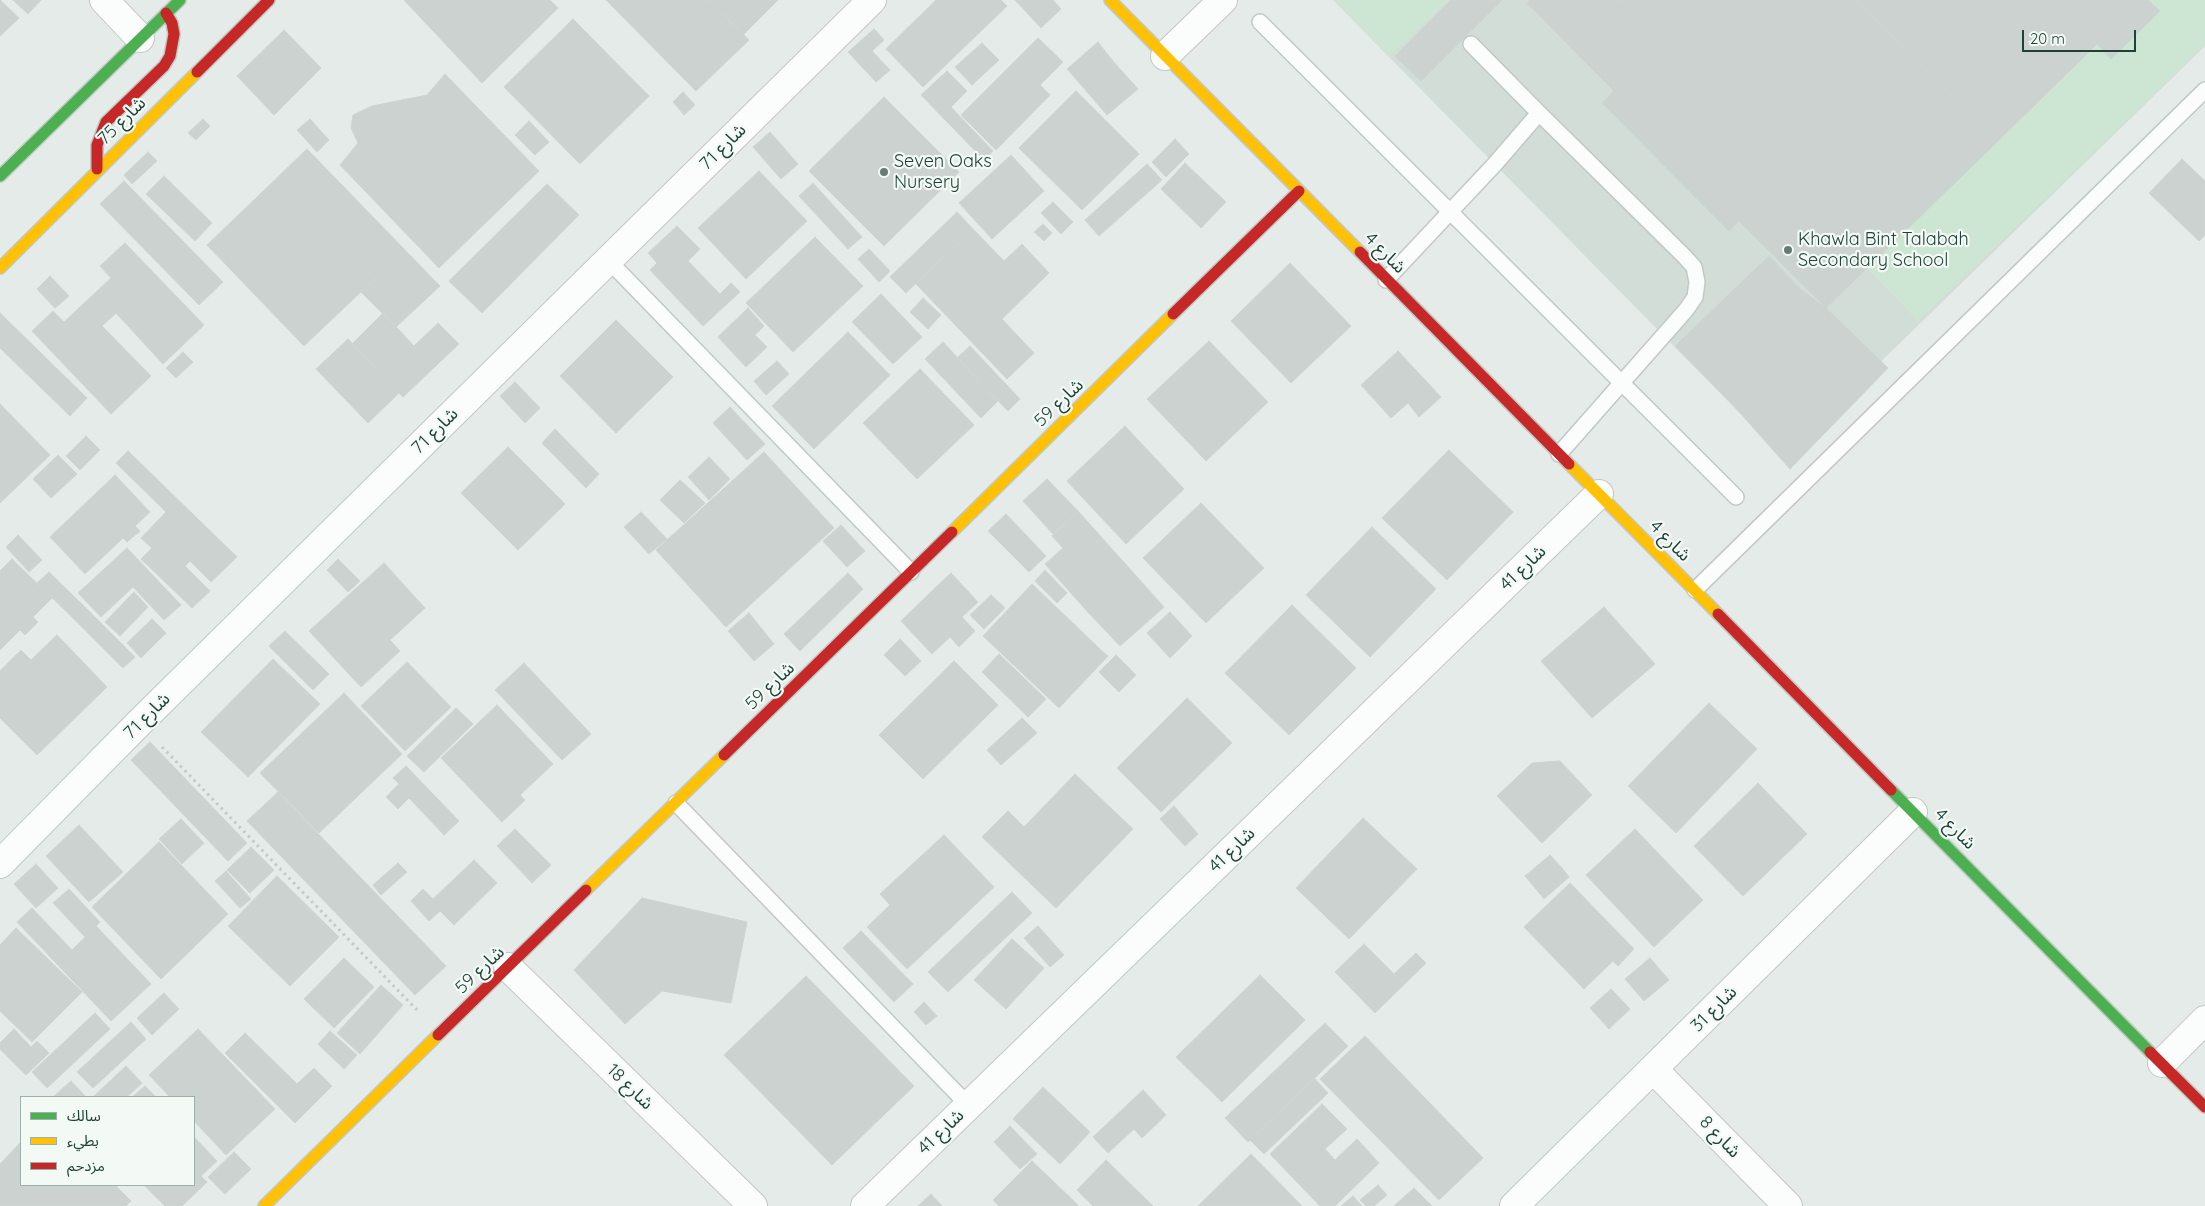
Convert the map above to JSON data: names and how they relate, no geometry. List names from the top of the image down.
{
  "streets": {
    "street": [
      "شارع 75",
      "شارع 71",
      "شارع 4",
      "شارع 59",
      "شارع 41",
      "شارع 31",
      "شارع 18",
      "شارع 8"
    ]
  },
  "crossings": [
    ["شارع 4", "شارع 59"],
    ["شارع 4", "شارع 41"],
    ["شارع 4", "شارع 31"],
    ["شارع 59", "شارع 18"],
    ["شارع 31", "شارع 8"]
  ],
  "places": ["Seven Oaks Nursery", "Khawla Bint Talabah Secondary School"],
  "legend": ["سالك", "بطيء", "مزدحم"],
  "scale_bar": "20 m"
}
